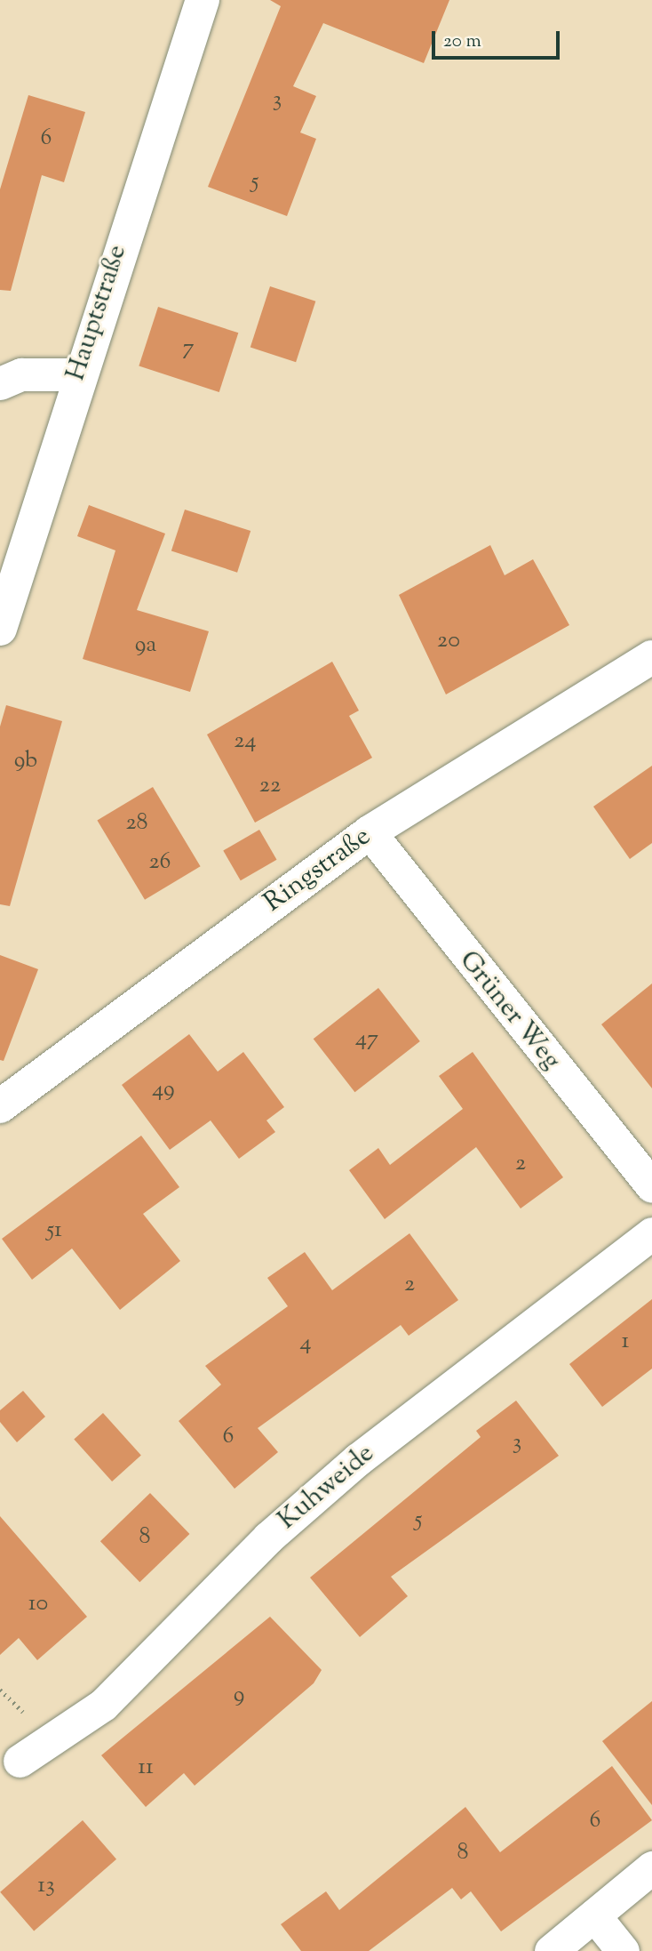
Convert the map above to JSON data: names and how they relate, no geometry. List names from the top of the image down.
{
  "streets": {
    "street": [
      "Hauptstraße",
      "Ringstraße",
      "Grüner Weg",
      "Kuhweide"
    ]
  },
  "crossings": [
    ["Ringstraße", "Grüner Weg"]
  ],
  "house_numbers": [
    "3",
    "6",
    "5",
    "7",
    "20",
    "9a",
    "24",
    "9b",
    "22",
    "28",
    "26",
    "47",
    "49",
    "2",
    "51",
    "2",
    "1",
    "4",
    "6",
    "3",
    "5",
    "8",
    "10",
    "9",
    "11",
    "6",
    "8",
    "13"
  ],
  "scale_bar": "20 m"
}
